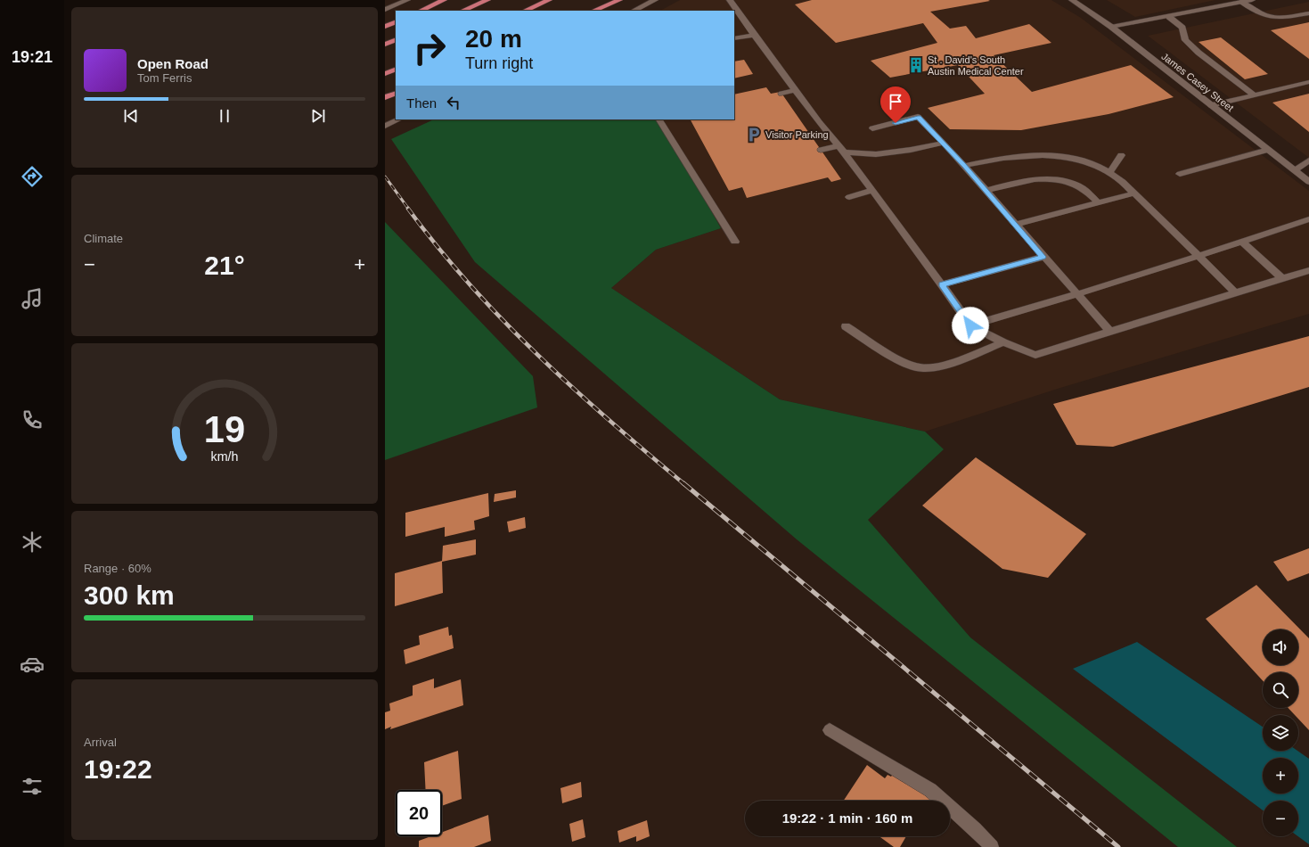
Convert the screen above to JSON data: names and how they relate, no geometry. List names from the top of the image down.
{
  "streets": {
    "street": ["James Casey Street"]
  },
  "places": {
    "building": ["St . David's South Austin Medical Center"],
    "parking": ["Visitor Parking"]
  },
  "page": {
    "tabs": "19:21",
    "turn": ["20 m", "Turn right"],
    "song": ["Open Road", "Tom Ferris"],
    "then": "Then",
    "tile": [
      "Climate",
      ["Range · 60%", "300 km"],
      ["Arrival", "19:22"]
    ],
    "heat": ["−", "21°", "+"],
    "map_buttons": ["+", "−"],
    "limit": "20",
    "trip": "19:22 · 1 min · 160 m",
    "gauge": ["19", "km/h"]
  }
}
